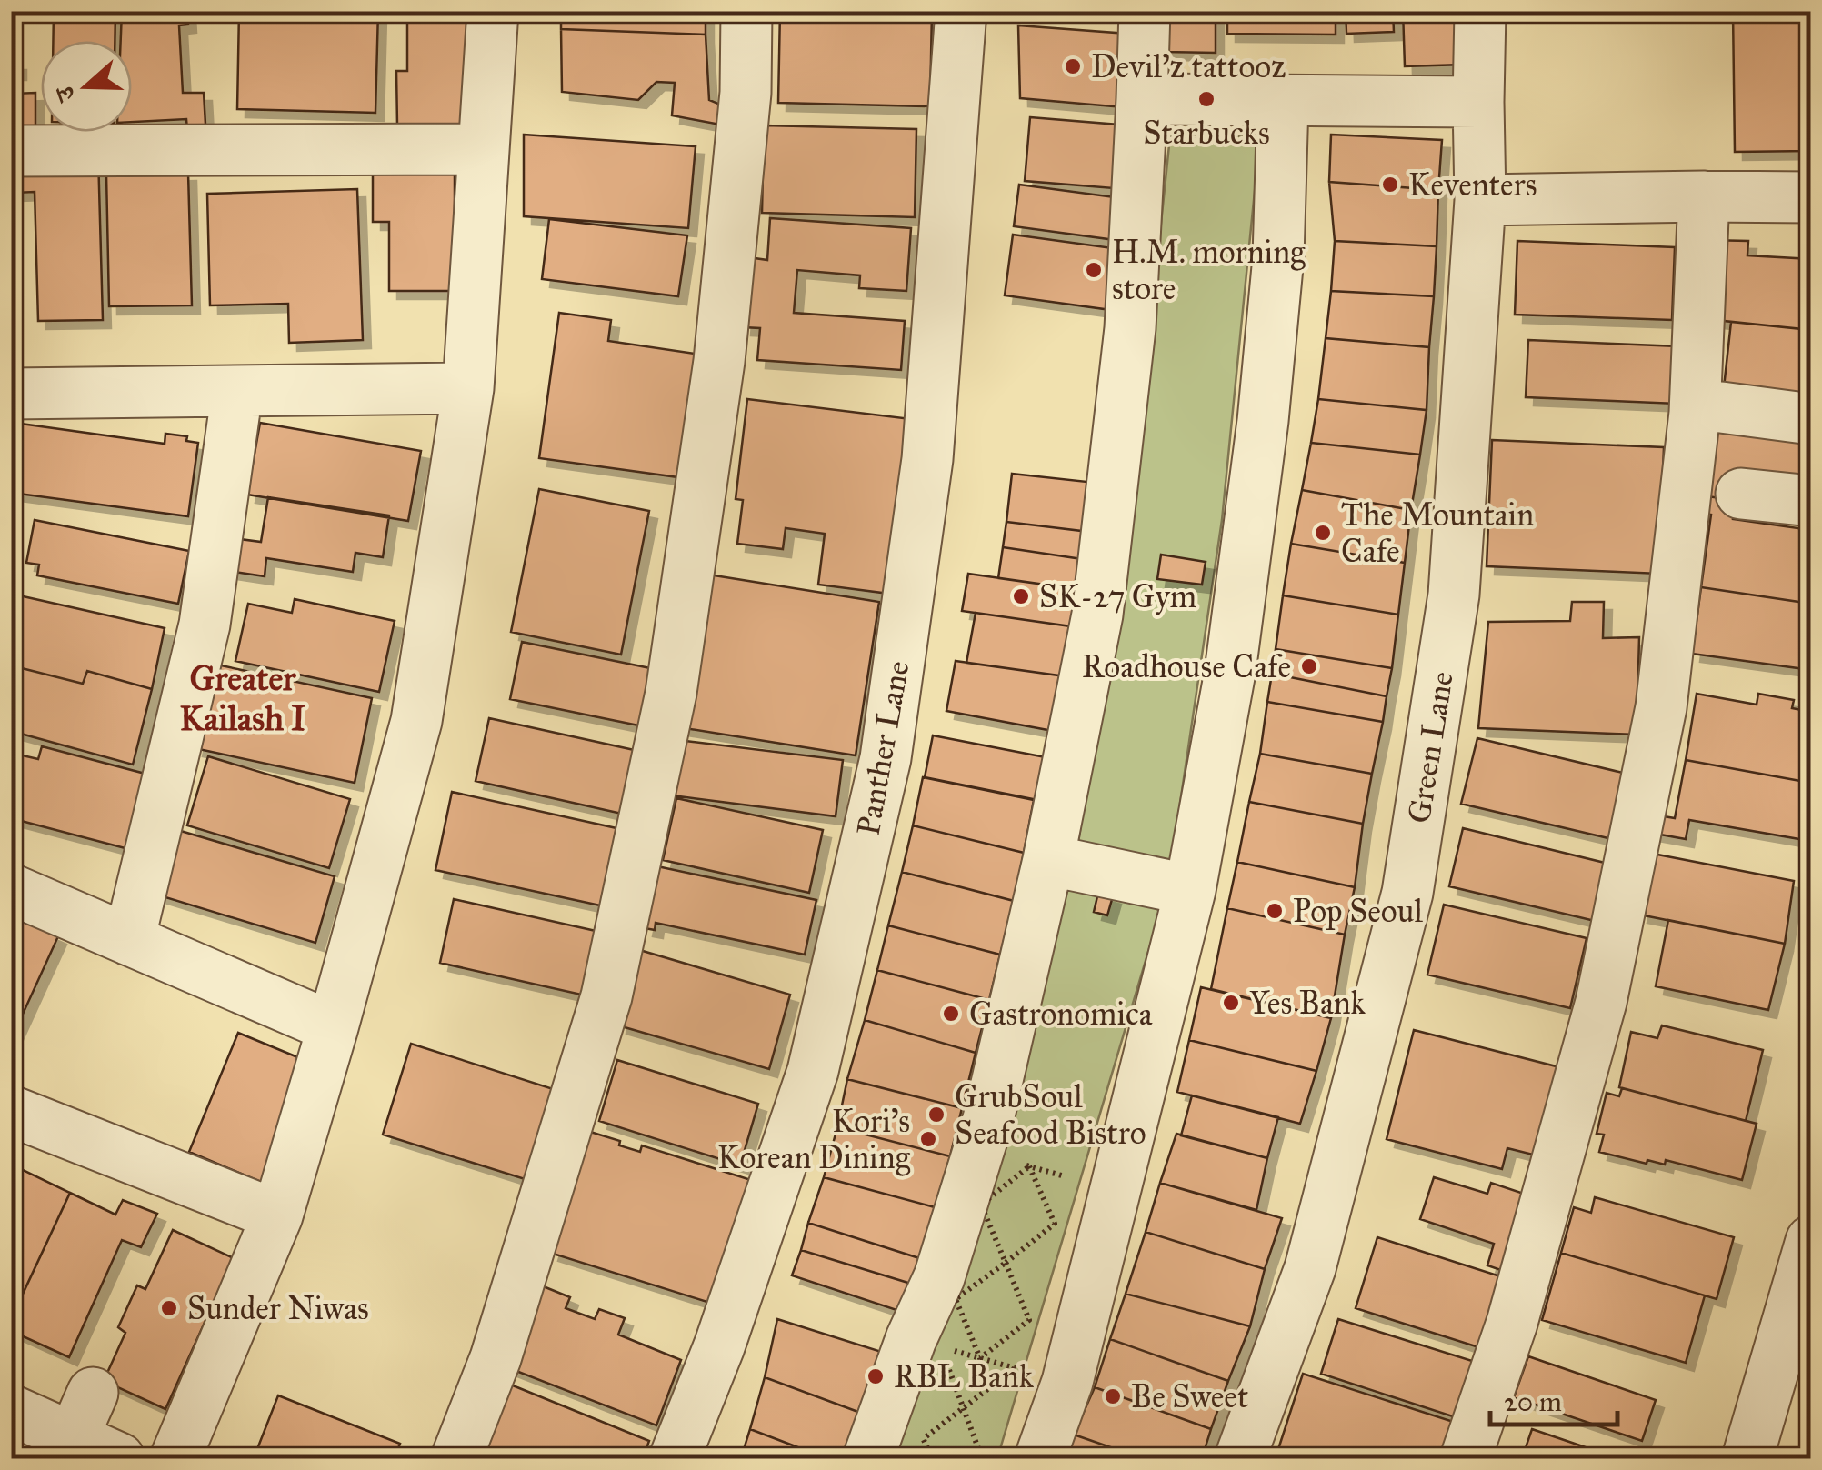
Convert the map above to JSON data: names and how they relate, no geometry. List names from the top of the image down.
{
  "streets": {
    "street": ["Green Lane", "Panther Lane"]
  },
  "districts": ["Greater Kailash I"],
  "places": [
    "Devil'z tattooz",
    "Starbucks",
    "Keventers",
    "H.M. morning store",
    "The Mountain Cafe",
    "SK-27 Gym",
    "Roadhouse Cafe",
    "Pop Seoul",
    "Yes Bank",
    "Gastronomica",
    "GrubSoul Seafood Bistro",
    "Kori's Korean Dining",
    "Sunder Niwas",
    "RBL Bank",
    "Be Sweet"
  ],
  "scale_bar": "20 m",
  "north": "left"
}
